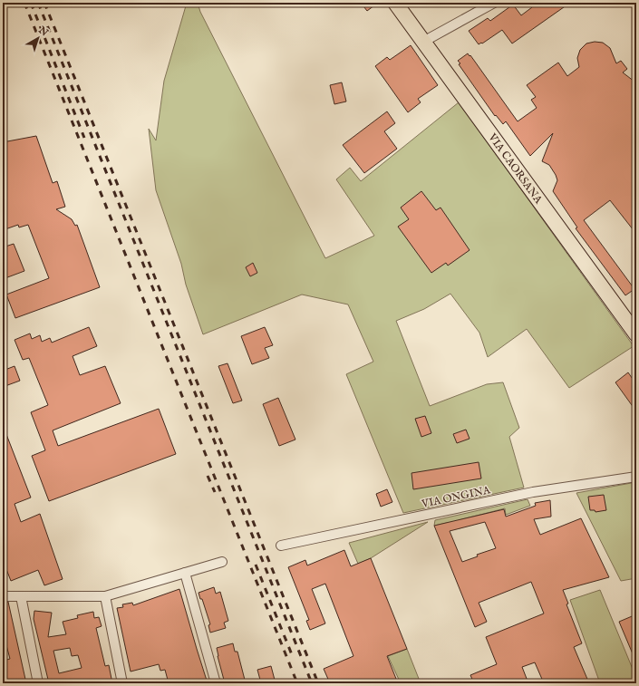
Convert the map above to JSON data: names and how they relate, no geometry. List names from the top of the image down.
{
  "streets": {
    "main road": ["VIA CAORSANA"],
    "street": ["VIA ONGINA"]
  },
  "north": "top right"
}
